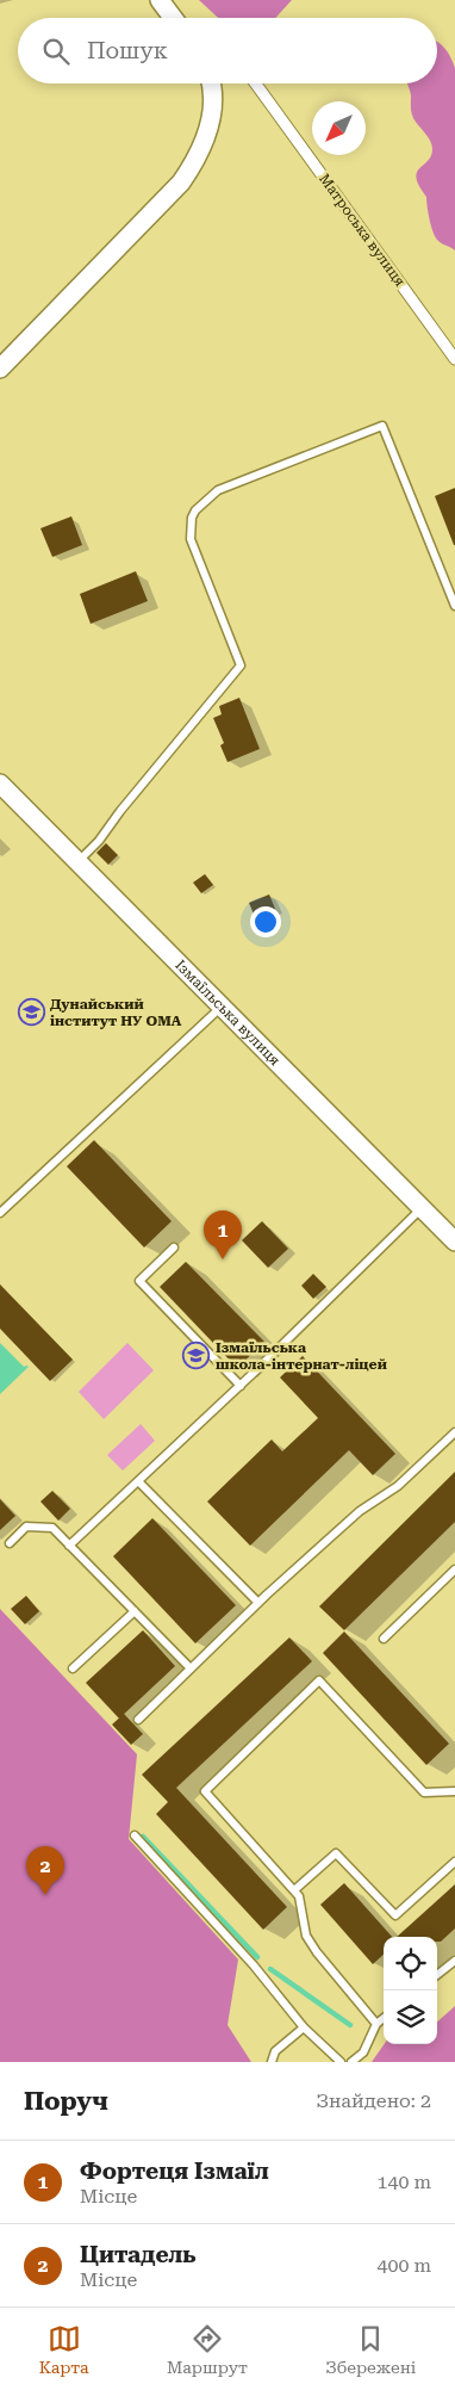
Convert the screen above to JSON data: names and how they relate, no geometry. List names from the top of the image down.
{
  "streets": {
    "street": ["Матроська вулиця", "Ізмаїльська вулиця"]
  },
  "places": {
    "school or university": ["Дунайський інститут НУ ОМА", "Ізмаїльська школа-інтернат-ліцей"]
  },
  "north": "bottom left",
  "page": {
    "search": "Пошук",
    "pins": ["1", "2"],
    "heading": ["Поруч", "Знайдено: 2"],
    "list": [
      {
        "mark": "1",
        "name": "Фортеця Ізмаїл",
        "note": "Місце",
        "value": "140 m"
      },
      {
        "mark": "2",
        "name": "Цитадель",
        "note": "Місце",
        "value": "400 m"
      }
    ],
    "nav": ["Карта", "Маршрут", "Збережені"]
  }
}
